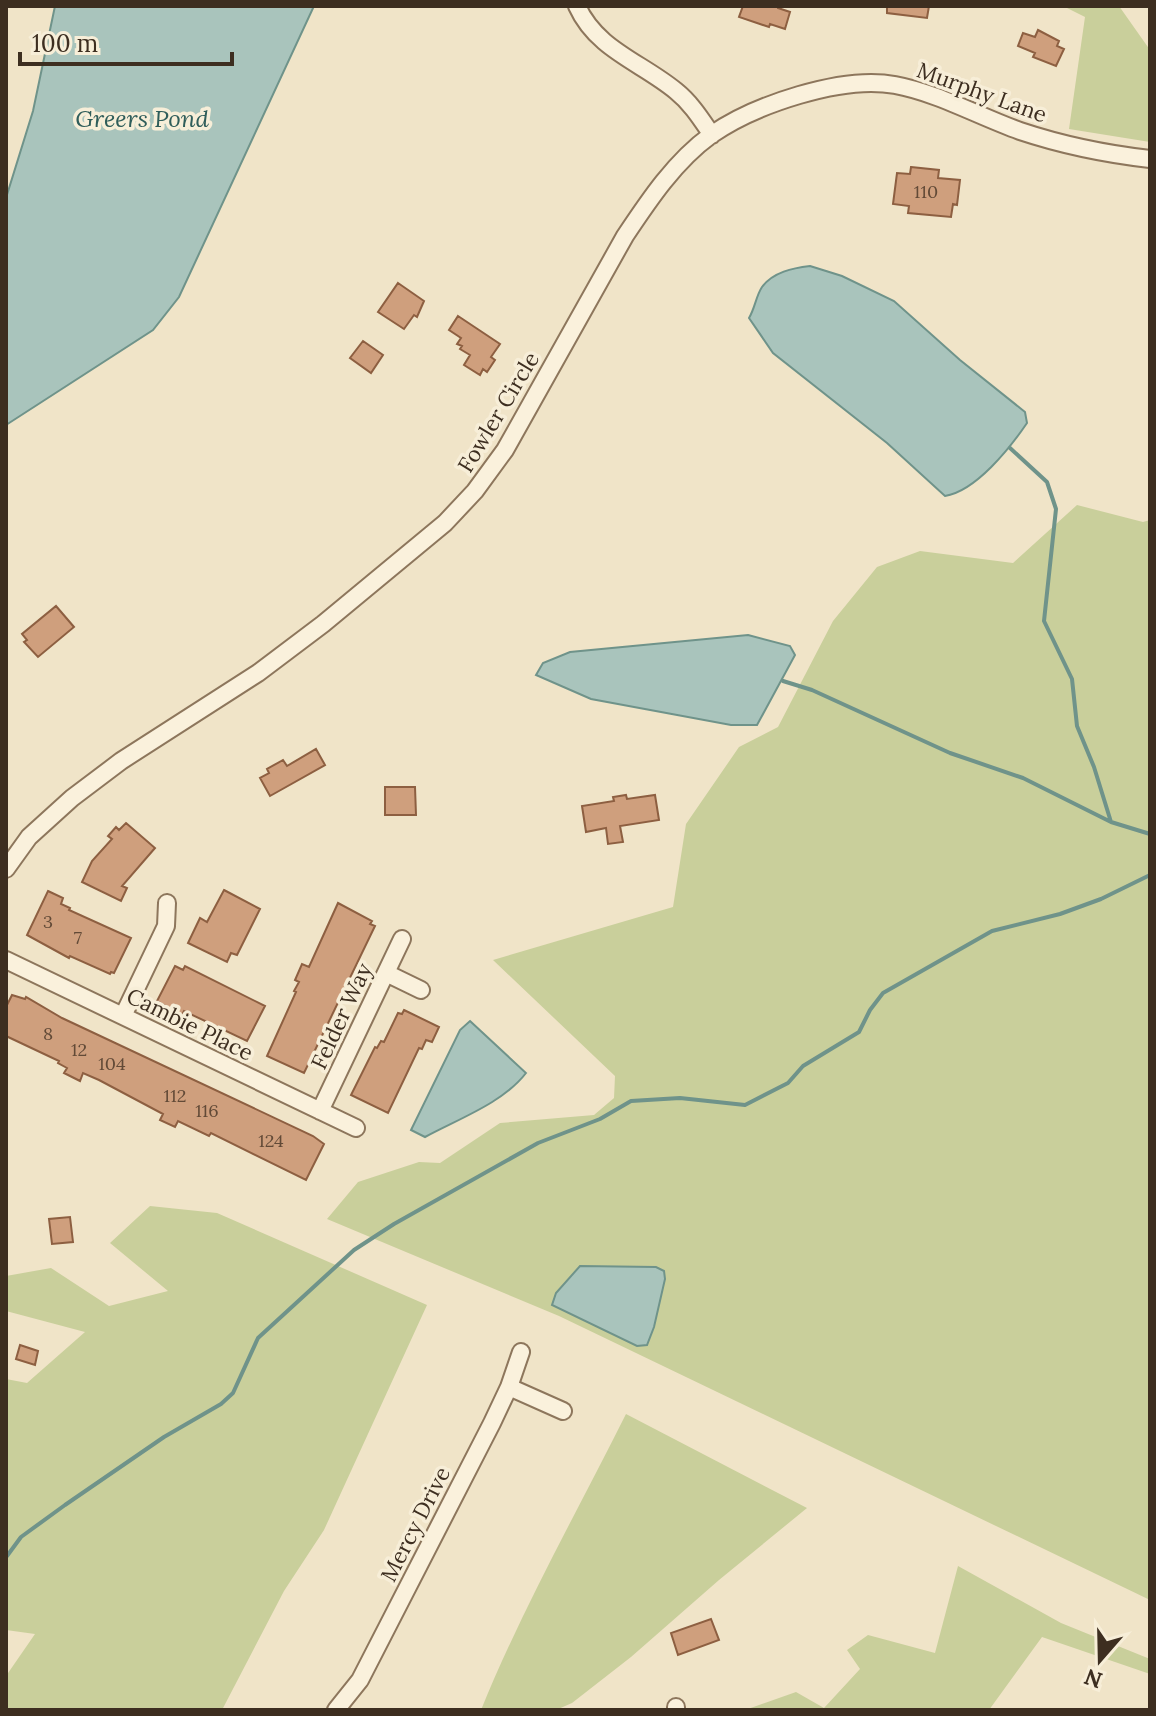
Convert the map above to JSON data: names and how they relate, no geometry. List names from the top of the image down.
{
  "streets": {
    "street": [
      "Murphy Lane",
      "Fowler Circle",
      "Felder Way",
      "Cambie Place",
      "Mercy Drive"
    ]
  },
  "crossings": [
    ["Murphy Lane", "Fowler Circle"],
    ["Felder Way", "Cambie Place"]
  ],
  "water": ["Greers Pond"],
  "house_numbers": [
    "110",
    "3",
    "7",
    "8",
    "12",
    "104",
    "112",
    "116",
    "124"
  ],
  "scale_bar": "100 m",
  "north": "bottom"
}
